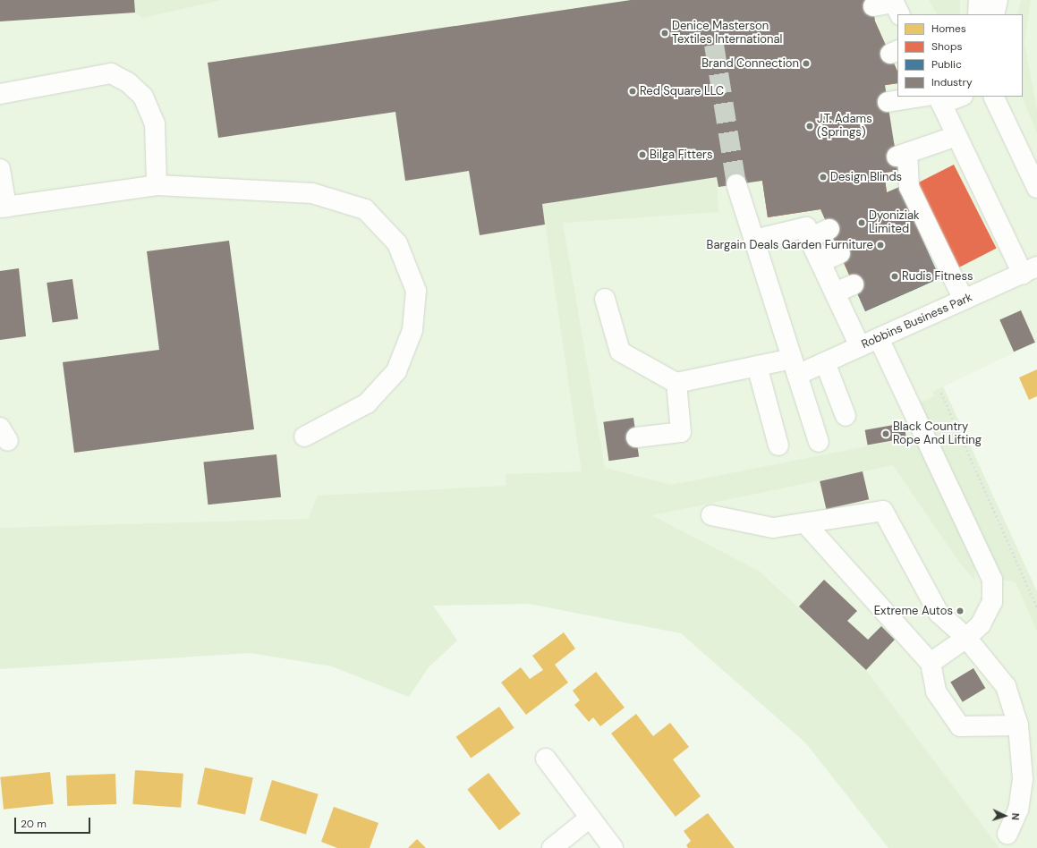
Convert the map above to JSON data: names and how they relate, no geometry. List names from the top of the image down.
{
  "streets": {
    "street": ["Robbins Business Park"]
  },
  "places": [
    "Denice Masterson Textiles International",
    "Brand Connection",
    "Red Square LLC",
    "J.T. Adams (Springs)",
    "Bilga Fitters",
    "Design Blinds",
    "Dyoniziak Limited",
    "Bargain Deals Garden Furniture",
    "Rudis Fitness",
    "Black Country Rope And Lifting",
    "Extreme Autos"
  ],
  "legend": [
    "Homes",
    "Shops",
    "Public",
    "Industry"
  ],
  "scale_bar": "20 m",
  "north": "right"
}
